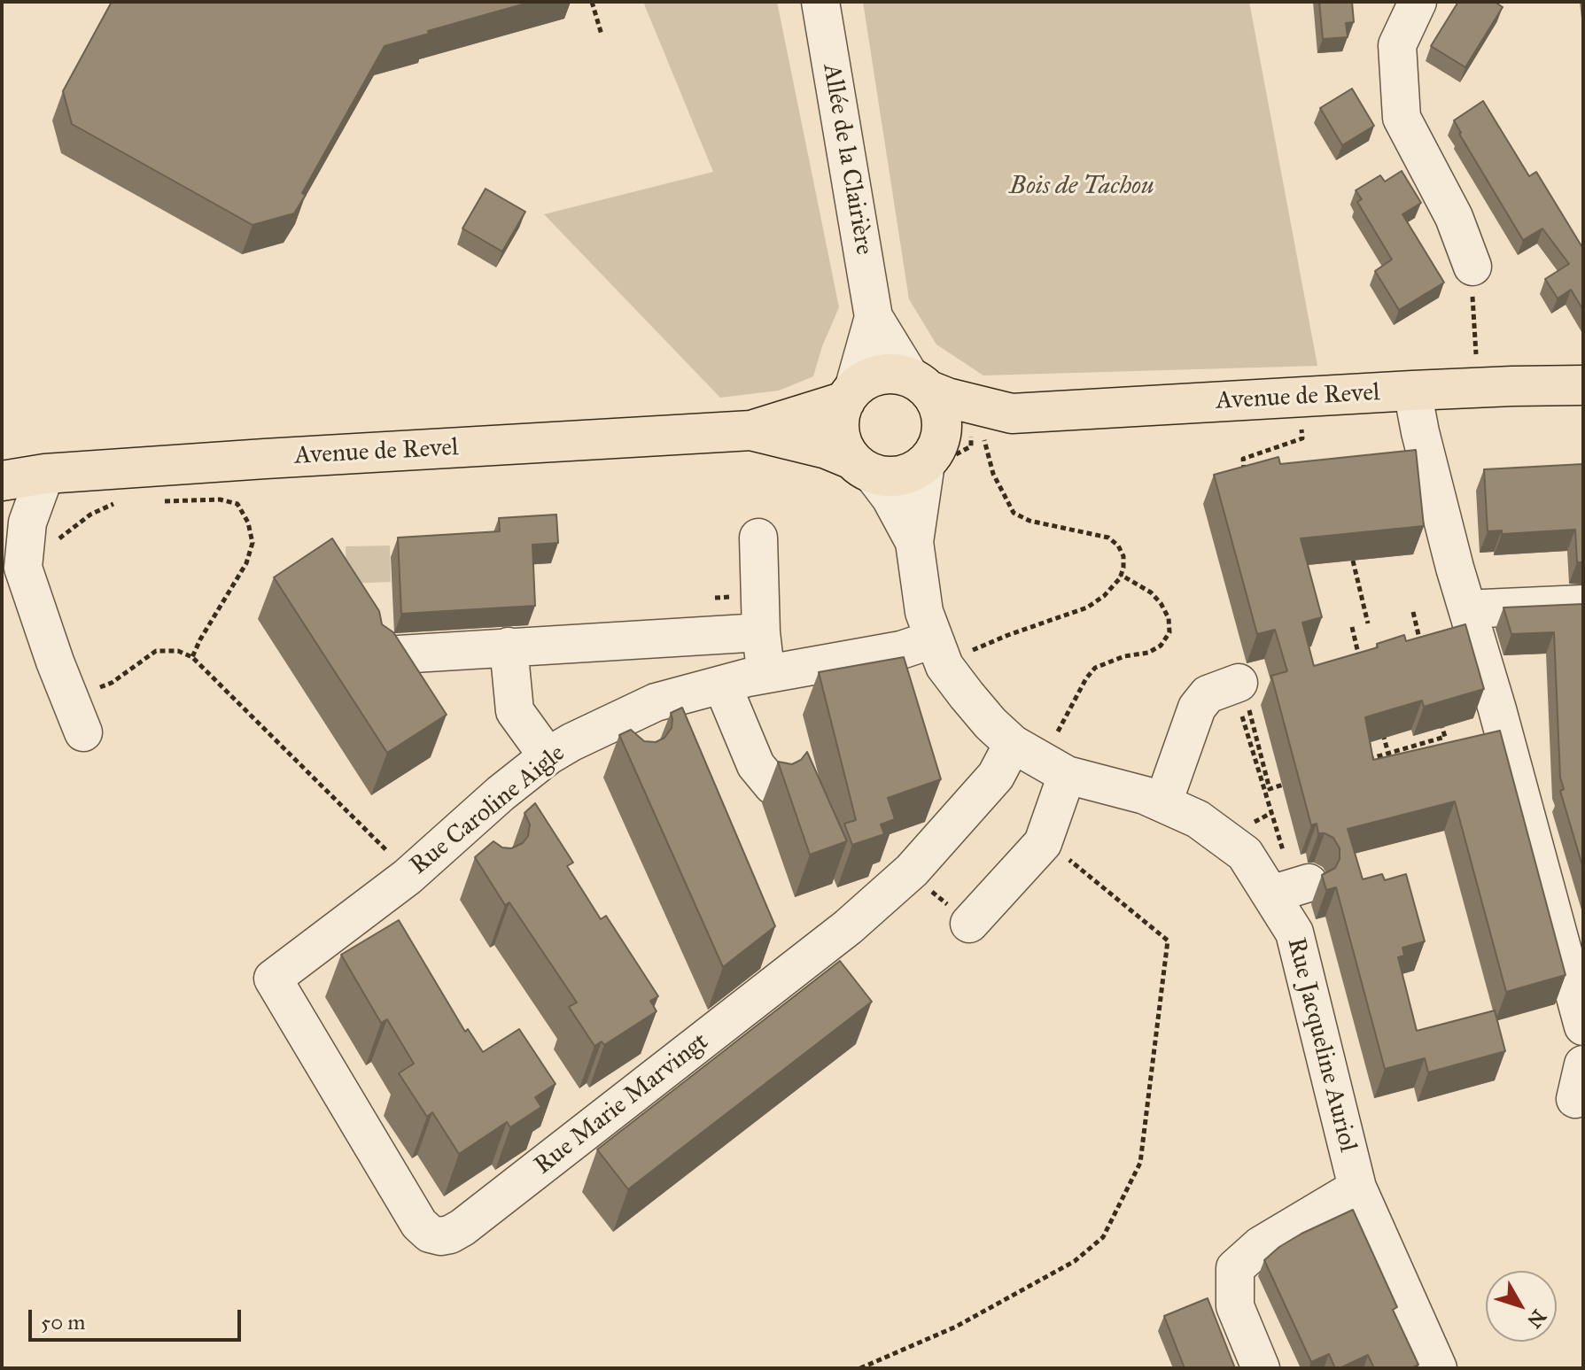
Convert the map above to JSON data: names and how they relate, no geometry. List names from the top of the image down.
{
  "streets": {
    "main road": ["Avenue de Revel"],
    "street": [
      "Allée de la Clairière",
      "Rue Caroline Aigle",
      "Rue Jacqueline Auriol",
      "Rue Marie Marvingt"
    ]
  },
  "crossings": [
    ["Allée de la Clairière", "Avenue de Revel"],
    ["Allée de la Clairière", "Rue Jacqueline Auriol"],
    ["Avenue de Revel", "Rue Jacqueline Auriol"],
    ["Rue Caroline Aigle", "Rue Jacqueline Auriol"],
    ["Rue Caroline Aigle", "Rue Marie Marvingt"],
    ["Rue Jacqueline Auriol", "Rue Marie Marvingt"]
  ],
  "parks": ["Bois de Tachou"],
  "scale_bar": "50 m",
  "north": "bottom right"
}
